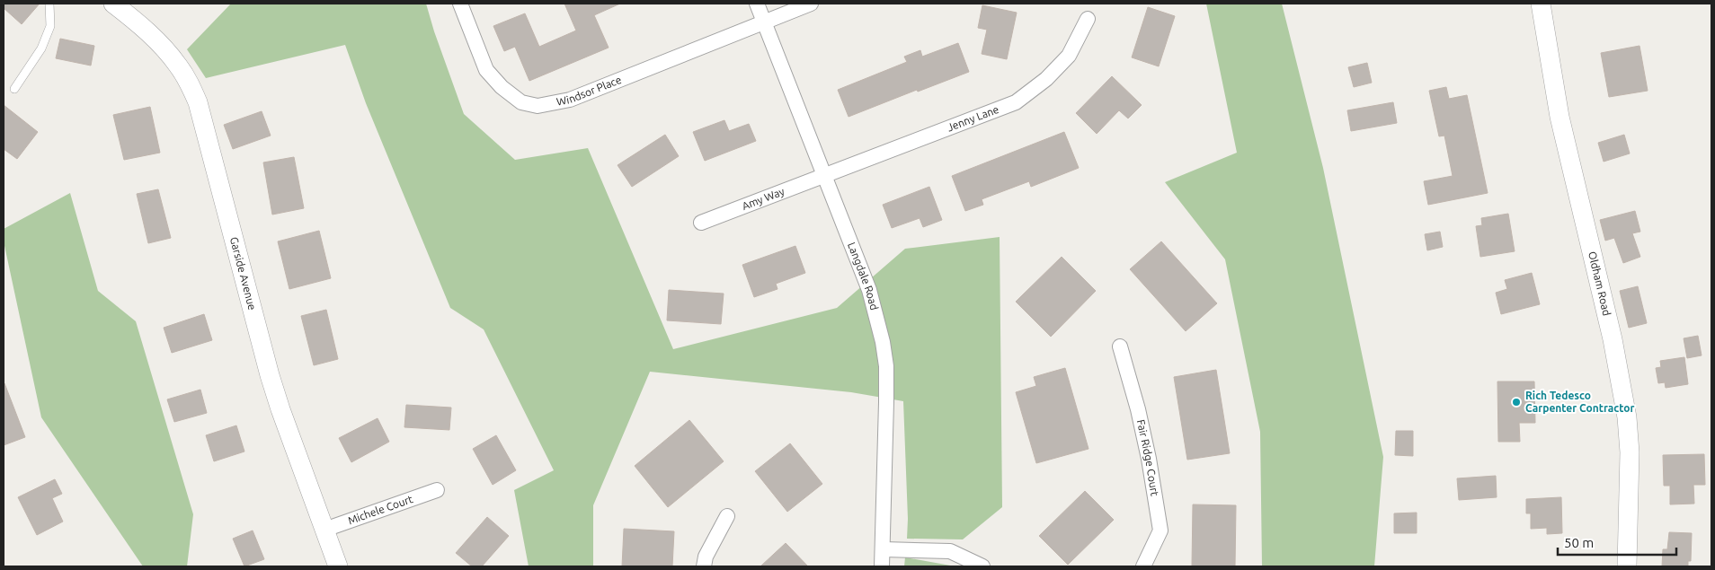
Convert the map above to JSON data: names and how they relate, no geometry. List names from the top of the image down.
{
  "streets": {
    "street": [
      "Windsor Place",
      "Jenny Lane",
      "Amy Way",
      "Garside Avenue",
      "Langdale Road",
      "Oldham Road",
      "Fair Ridge Court",
      "Michele Court"
    ]
  },
  "crossings": [
    ["Windsor Place", "Langdale Road"],
    ["Jenny Lane", "Amy Way"],
    ["Jenny Lane", "Langdale Road"],
    ["Amy Way", "Langdale Road"],
    ["Garside Avenue", "Michele Court"]
  ],
  "places": ["Rich Tedesco Carpenter Contractor"],
  "scale_bar": "50 m"
}
